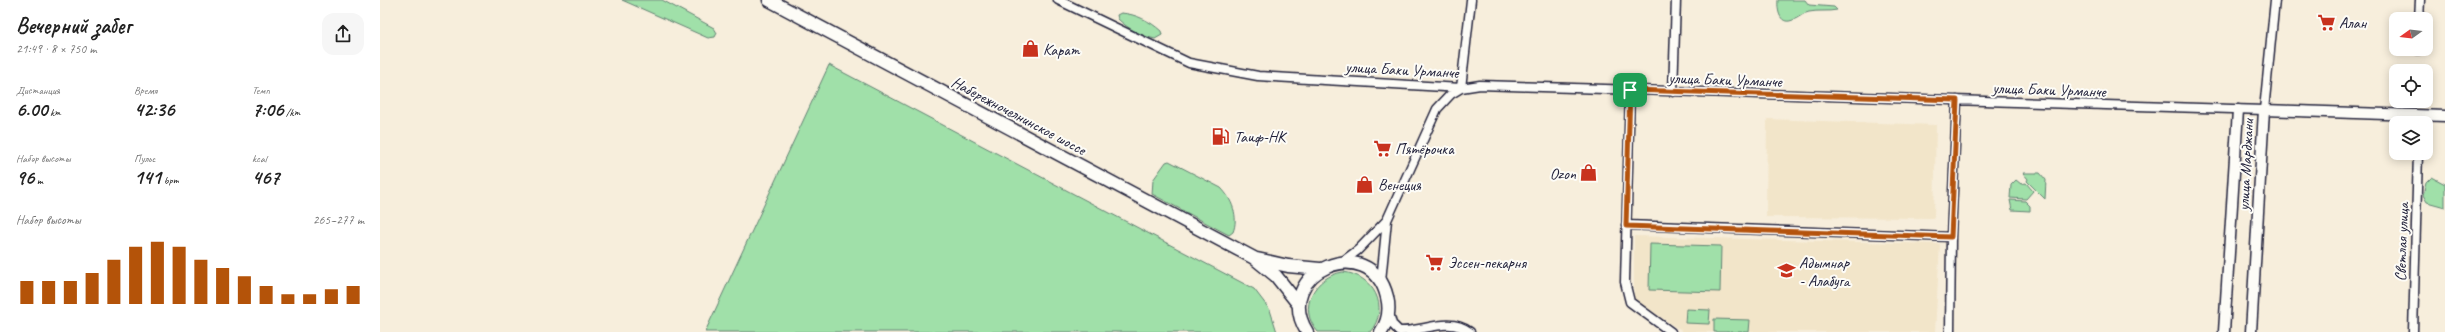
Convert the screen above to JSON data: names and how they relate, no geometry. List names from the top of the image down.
{
  "streets": {
    "main road": ["Набережночелнинское шоссе"],
    "street": ["улица Баки Урманче", "улица Марджани", "Светлая улица"]
  },
  "crossings": [
    ["улица Баки Урманче", "улица Марджани"]
  ],
  "places": {
    "supermarket": ["Алан", "Пятёрочка", "Эссен-пекарня"],
    "shop": ["Карат", "Ozon", "Венеция"],
    "fuel station": ["Таиф-НК"],
    "school or university": ["Адымнар - Алабуга"]
  },
  "north": "left",
  "page": {
    "heading": ["Вечерний забег", "21:49 · 8 × 750 m"],
    "stats": [
      ["Дистанция", "6.00 km"],
      ["Время", "42:36"],
      ["Темп", "7:06 /km"],
      ["Набор высоты", "96 m"],
      ["Пульс", "141 bpm"],
      ["kcal", "467"]
    ],
    "chart": ["Набор высоты", "265–277 m"]
  }
}
